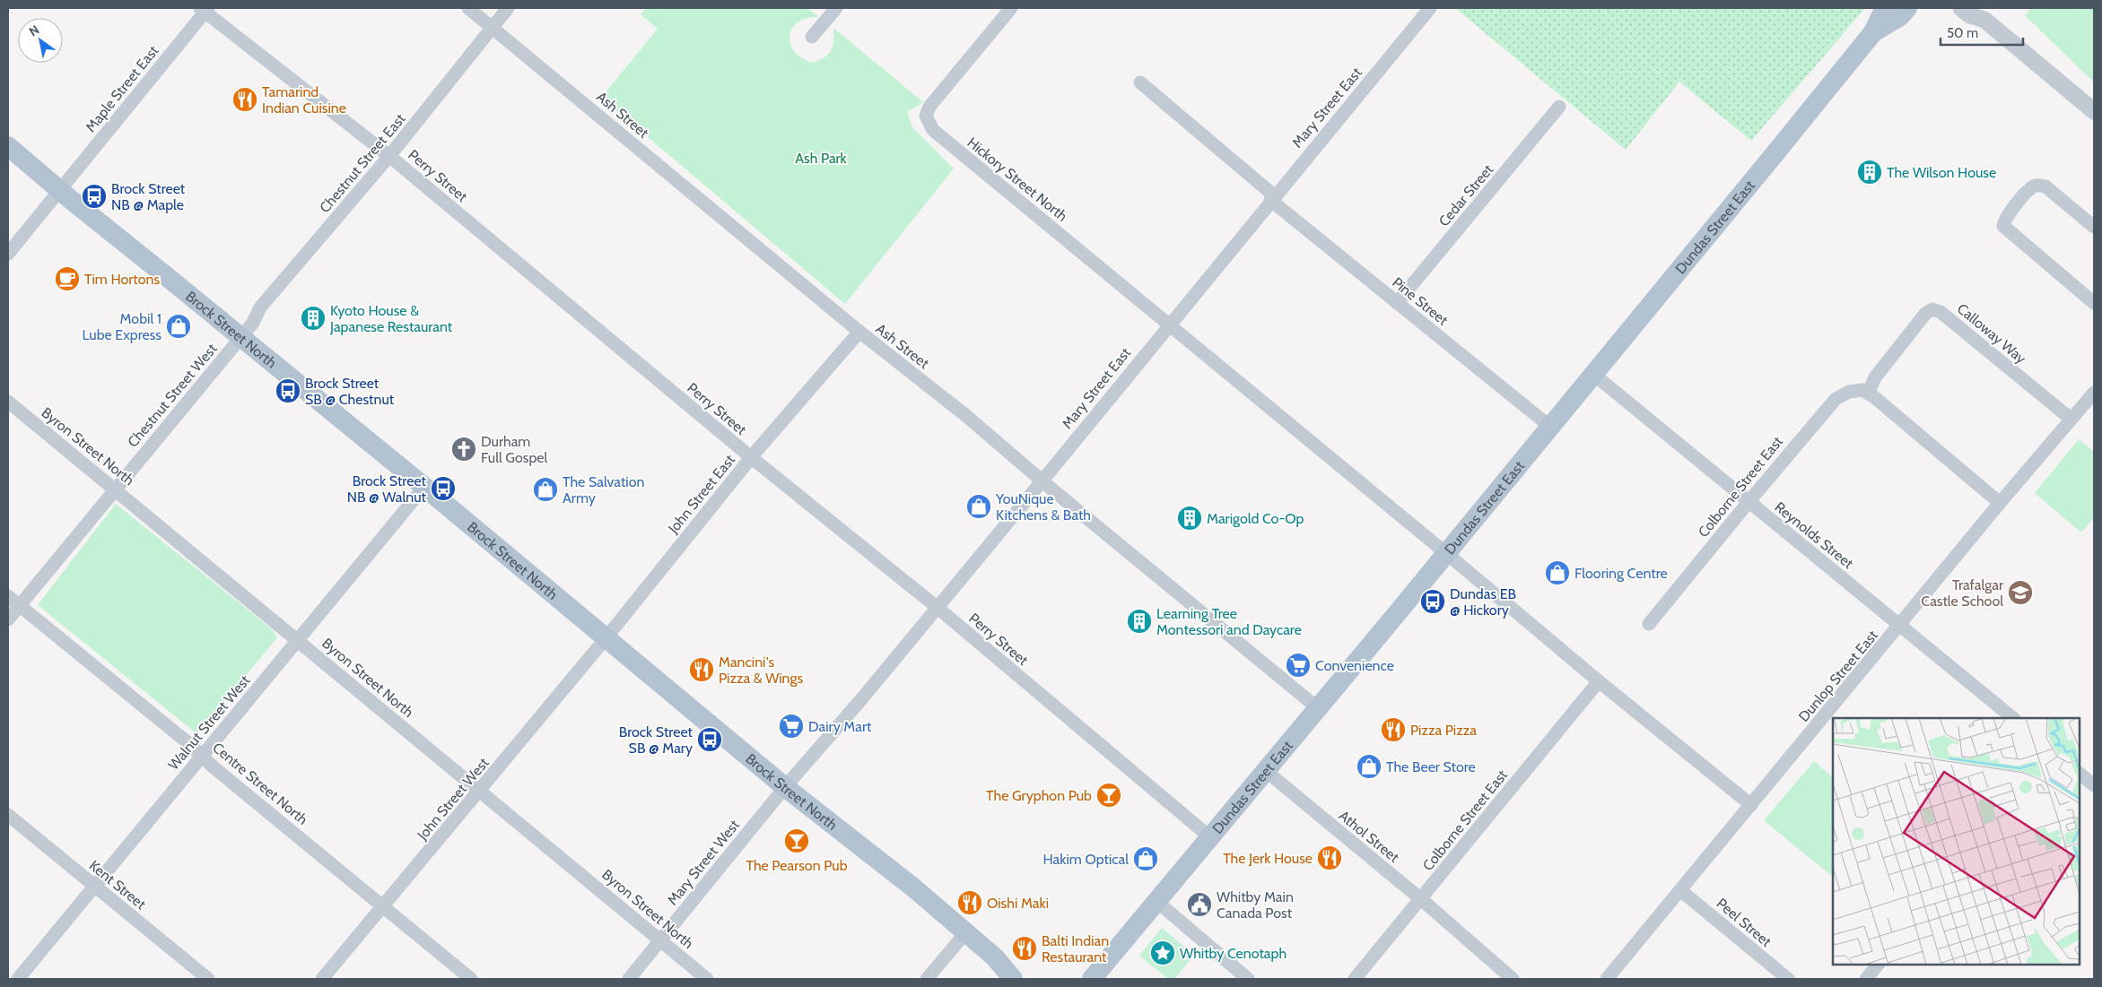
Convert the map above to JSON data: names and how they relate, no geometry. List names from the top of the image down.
{
  "streets": {
    "main road": ["Dundas Street East", "Brock Street North"],
    "street": [
      "Maple Street East",
      "Mary Street East",
      "Ash Street",
      "Chestnut Street East",
      "Perry Street",
      "Hickory Street North",
      "Cedar Street",
      "Pine Street",
      "Calloway Way",
      "Chestnut Street West",
      "Byron Street North",
      "Colborne Street East",
      "John Street East",
      "Reynolds Street",
      "Dunlop Street East",
      "Walnut Street West",
      "Centre Street North",
      "John Street West",
      "Athol Street",
      "Mary Street West",
      "Kent Street",
      "Peel Street"
    ]
  },
  "crossings": [
    ["Maple Street East", "Perry Street"],
    ["Maple Street East", "Brock Street North"],
    ["Mary Street East", "Ash Street"],
    ["Mary Street East", "Perry Street"],
    ["Mary Street East", "Hickory Street North"],
    ["Mary Street East", "Pine Street"],
    ["Mary Street East", "Brock Street North"],
    ["Mary Street East", "Mary Street West"],
    ["Ash Street", "Chestnut Street East"],
    ["Ash Street", "Dundas Street East"],
    ["Ash Street", "John Street East"],
    ["Chestnut Street East", "Perry Street"],
    ["Chestnut Street East", "Brock Street North"],
    ["Chestnut Street East", "Chestnut Street West"],
    ["Perry Street", "Dundas Street East"],
    ["Perry Street", "John Street East"],
    ["Hickory Street North", "Dundas Street East"],
    ["Hickory Street North", "Colborne Street East"],
    ["Hickory Street North", "Dunlop Street East"],
    ["Cedar Street", "Pine Street"],
    ["Dundas Street East", "Pine Street"],
    ["Dundas Street East", "Reynolds Street"],
    ["Dundas Street East", "Athol Street"],
    ["Brock Street North", "Chestnut Street West"],
    ["Brock Street North", "John Street East"],
    ["Brock Street North", "Walnut Street West"],
    ["Brock Street North", "John Street West"],
    ["Brock Street North", "Mary Street West"],
    ["Calloway Way", "Colborne Street East"],
    ["Calloway Way", "Dunlop Street East"],
    ["Chestnut Street West", "Byron Street North"],
    ["Chestnut Street West", "Centre Street North"],
    ["Byron Street North", "Walnut Street West"],
    ["Byron Street North", "John Street West"],
    ["Byron Street North", "Mary Street West"],
    ["Colborne Street East", "Reynolds Street"],
    ["Colborne Street East", "Athol Street"],
    ["John Street East", "John Street West"],
    ["Reynolds Street", "Dunlop Street East"],
    ["Dunlop Street East", "Peel Street"],
    ["Walnut Street West", "Centre Street North"],
    ["Walnut Street West", "Kent Street"],
    ["Centre Street North", "John Street West"]
  ],
  "parks": ["Ash Park"],
  "places": {
    "restaurant": [
      "Tamarind Indian Cuisine",
      "Mancini's Pizza & Wings",
      "Pizza Pizza",
      "The Jerk House",
      "Oishi Maki",
      "Balti Indian Restaurant"
    ],
    "building": [
      "The Wilson House",
      "Kyoto House & Japanese Restaurant",
      "Marigold Co-Op",
      "Learning Tree Montessori and Daycare"
    ],
    "bus stop": [
      "Brock Street NB @ Maple",
      "Brock Street SB @ Chestnut",
      "Brock Street NB @ Walnut",
      "Dundas EB @ Hickory",
      "Brock Street SB @ Mary"
    ],
    "cafe": ["Tim Hortons"],
    "shop": [
      "Mobil 1 Lube Express",
      "The Salvation Army",
      "YouNique Kitchens & Bath",
      "Flooring Centre",
      "The Beer Store",
      "Hakim Optical"
    ],
    "church": ["Durham Full Gospel"],
    "school or university": ["Trafalgar Castle School"],
    "supermarket": ["Convenience", "Dairy Mart"],
    "bar": ["The Gryphon Pub", "The Pearson Pub"],
    "public building": ["Whitby Main Canada Post"],
    "place": ["Whitby Cenotaph"]
  },
  "scale_bar": "50 m",
  "north": "top left"
}
